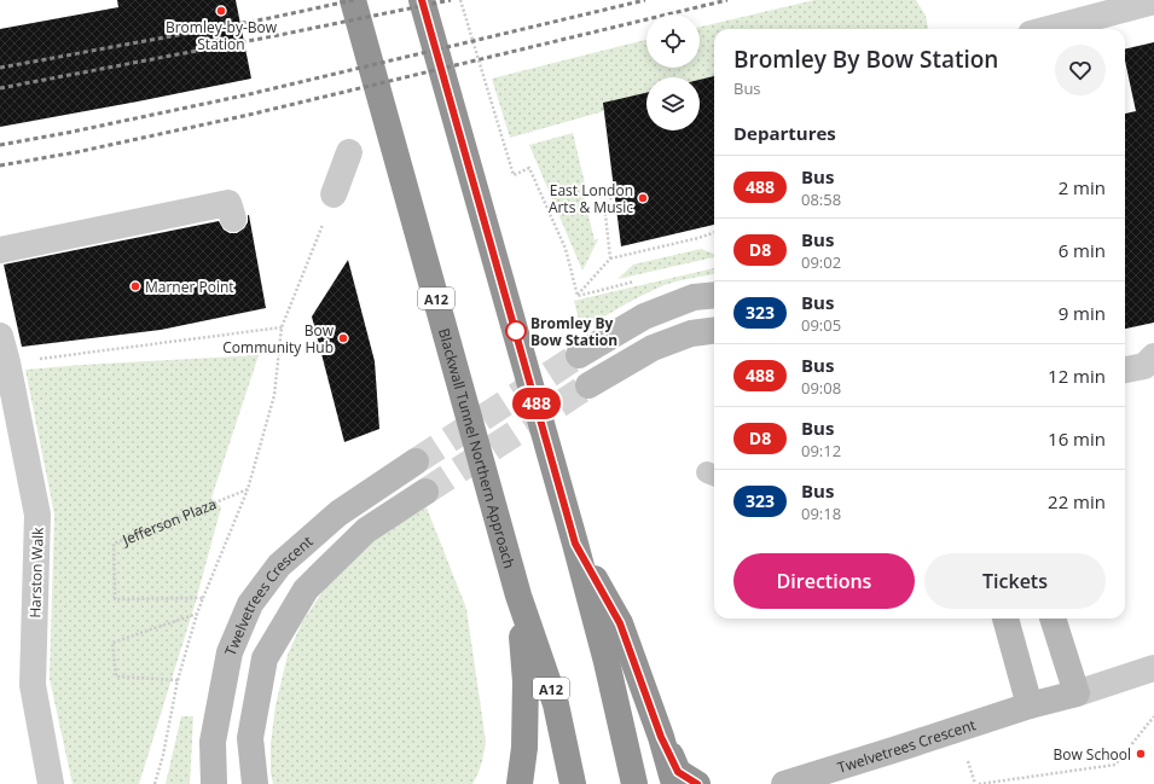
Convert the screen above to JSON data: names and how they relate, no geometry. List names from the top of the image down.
{
  "streets": {
    "highway": ["A12", "Blackwall Tunnel Northern Approach"],
    "street": ["Harston Walk", "Twelvetrees Crescent"],
    "path": ["Jefferson Plaza"]
  },
  "places": [
    "Bromley-by-Bow Station",
    "East London Arts & Music",
    "Marner Point",
    "Bromley By Bow Station",
    "Bow Community Hub",
    "Bow School"
  ],
  "lines": ["bus line 488"],
  "page": {
    "on_map": "488",
    "heading": [
      ["Bromley By Bow Station", "Bus"],
      "Departures"
    ],
    "list": [
      {
        "mark": "488",
        "name": "Bus",
        "note": "08:58",
        "value": "2 min"
      },
      {
        "mark": "D8",
        "name": "Bus",
        "note": "09:02",
        "value": "6 min"
      },
      {
        "mark": "323",
        "name": "Bus",
        "note": "09:05",
        "value": "9 min"
      },
      {
        "mark": "488",
        "name": "Bus",
        "note": "09:08",
        "value": "12 min"
      },
      {
        "mark": "D8",
        "name": "Bus",
        "note": "09:12",
        "value": "16 min"
      },
      {
        "mark": "323",
        "name": "Bus",
        "note": "09:18",
        "value": "22 min"
      }
    ],
    "buttons": ["Directions", "Tickets"]
  }
}
